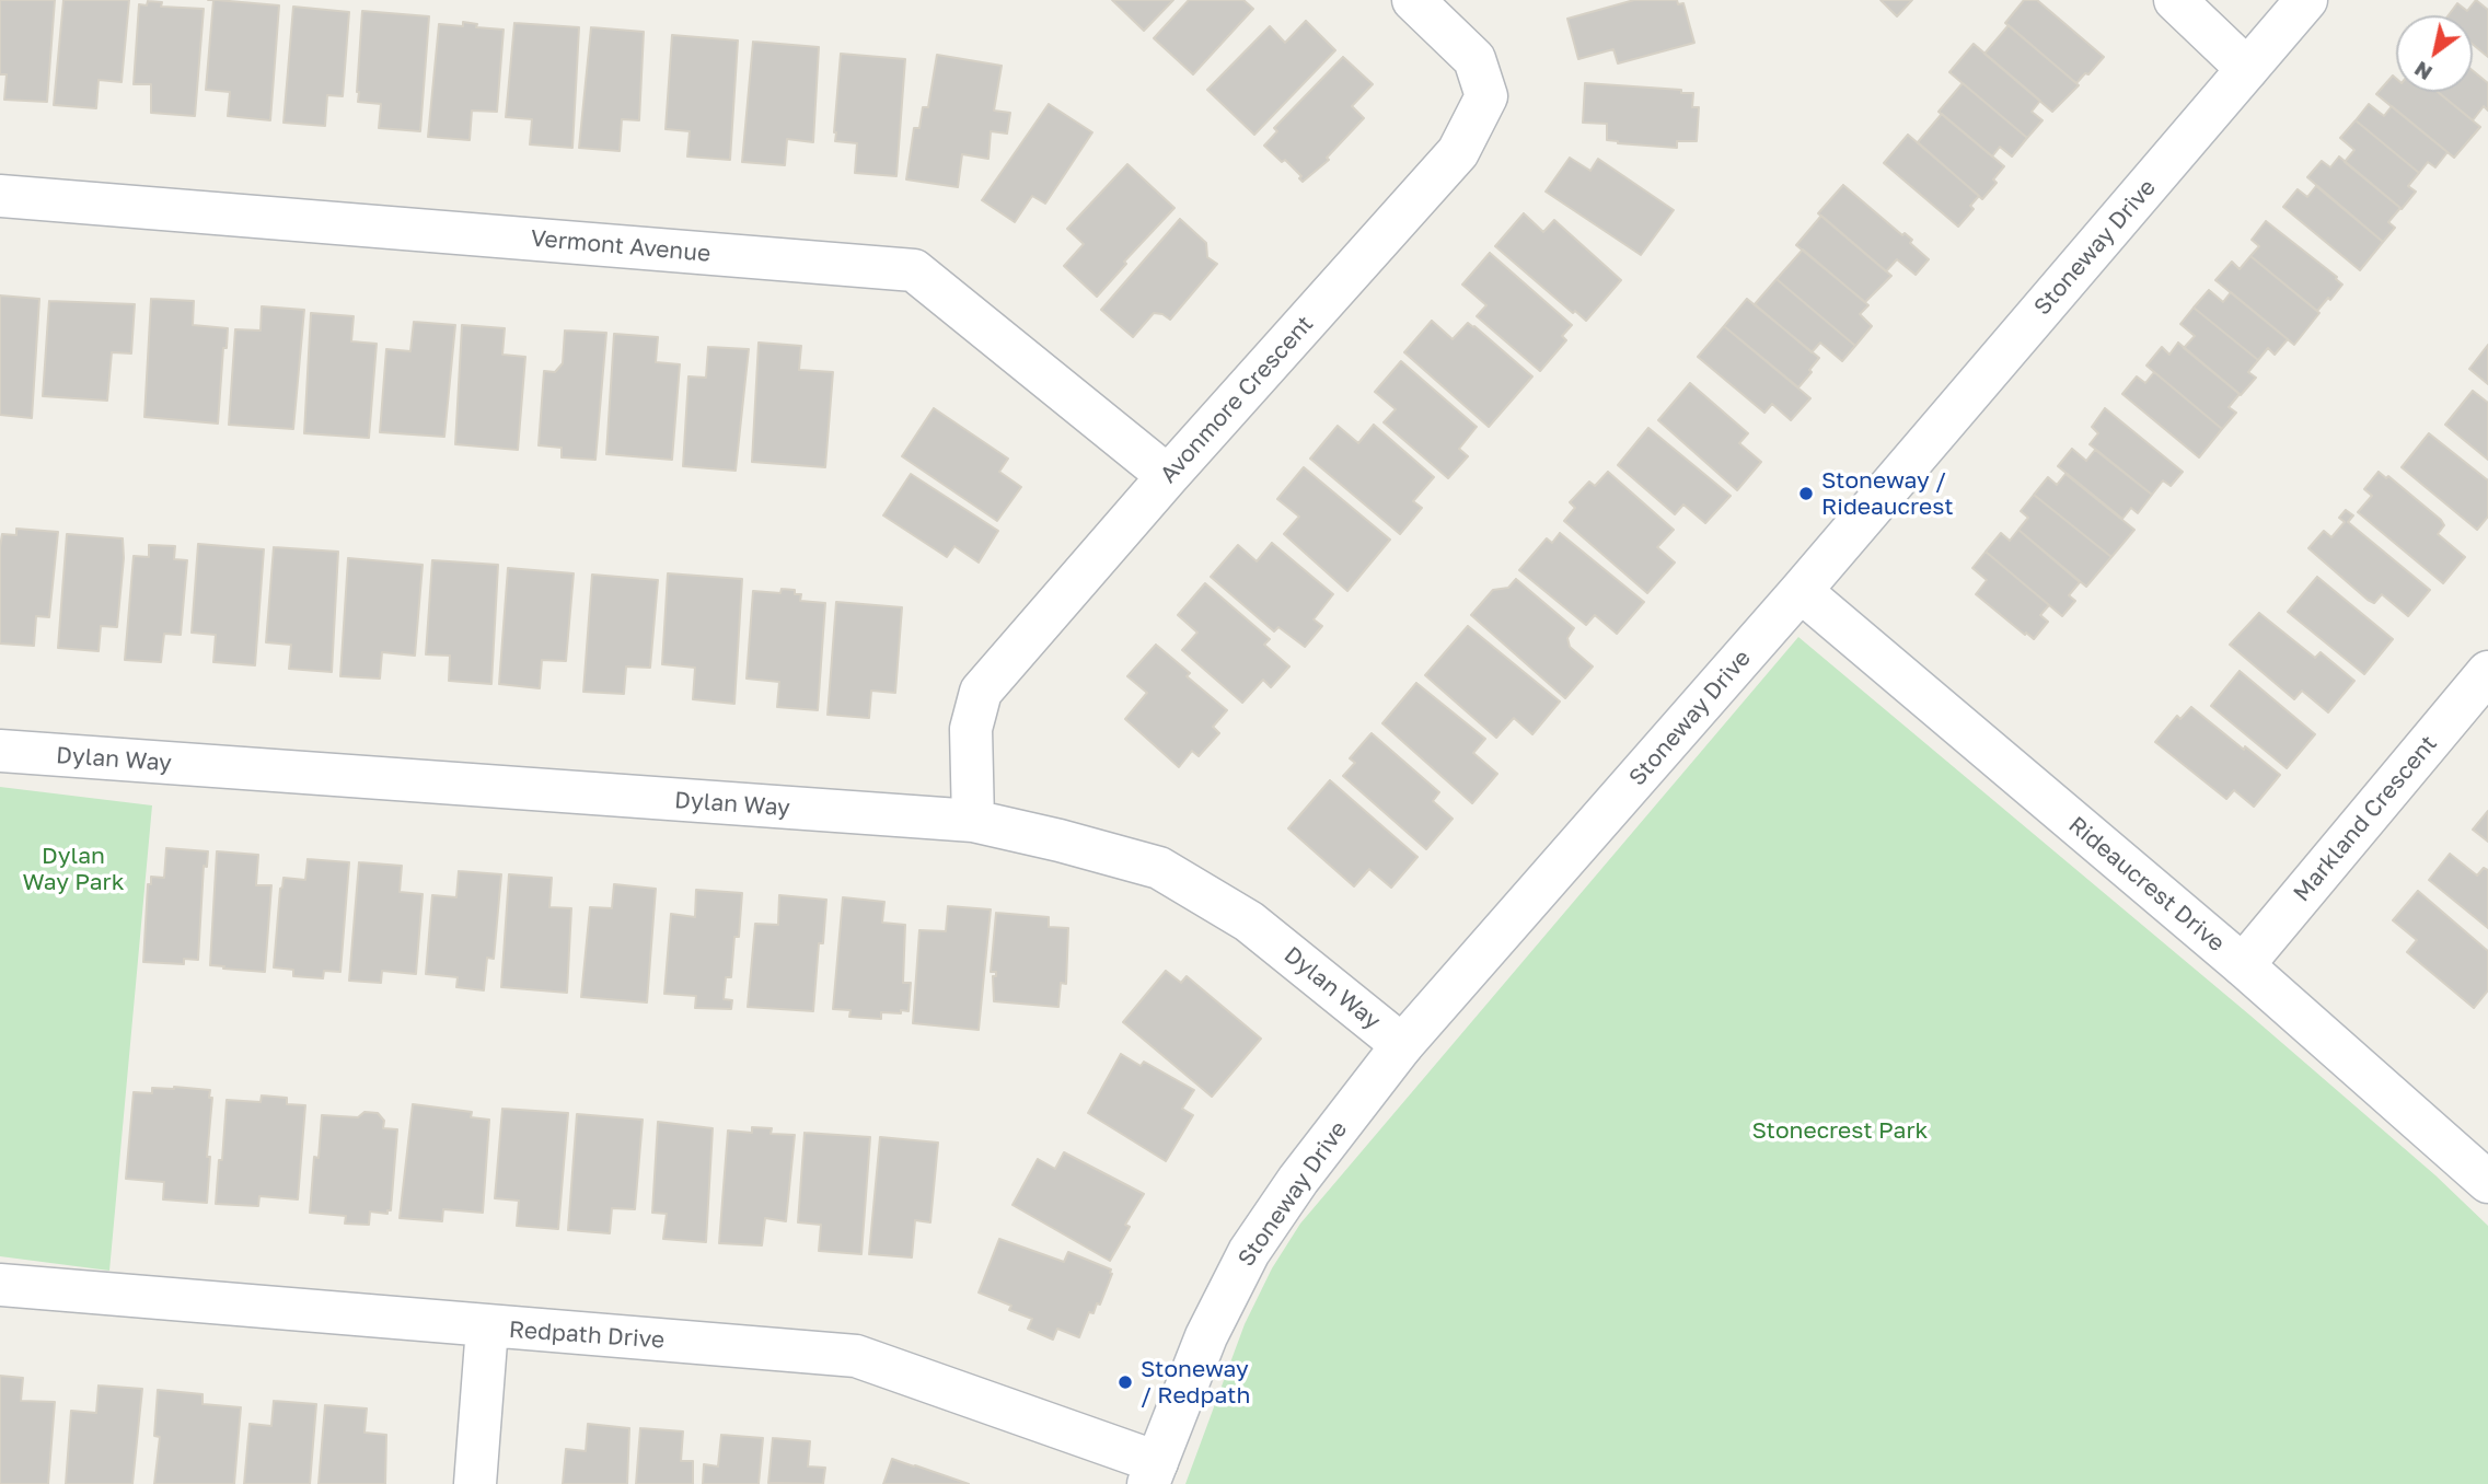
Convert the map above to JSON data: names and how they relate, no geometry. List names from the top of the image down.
{
  "streets": {
    "street": [
      "Vermont Avenue",
      "Stoneway Drive",
      "Avonmore Crescent",
      "Dylan Way",
      "Markland Crescent",
      "Rideaucrest Drive",
      "Redpath Drive"
    ]
  },
  "crossings": [
    ["Vermont Avenue", "Avonmore Crescent"],
    ["Stoneway Drive", "Dylan Way"],
    ["Stoneway Drive", "Rideaucrest Drive"],
    ["Stoneway Drive", "Redpath Drive"],
    ["Avonmore Crescent", "Dylan Way"],
    ["Markland Crescent", "Rideaucrest Drive"]
  ],
  "parks": ["Dylan Way Park", "Stonecrest Park"],
  "places": ["Stoneway / Rideaucrest", "Stoneway / Redpath"],
  "north": "bottom left"
}
